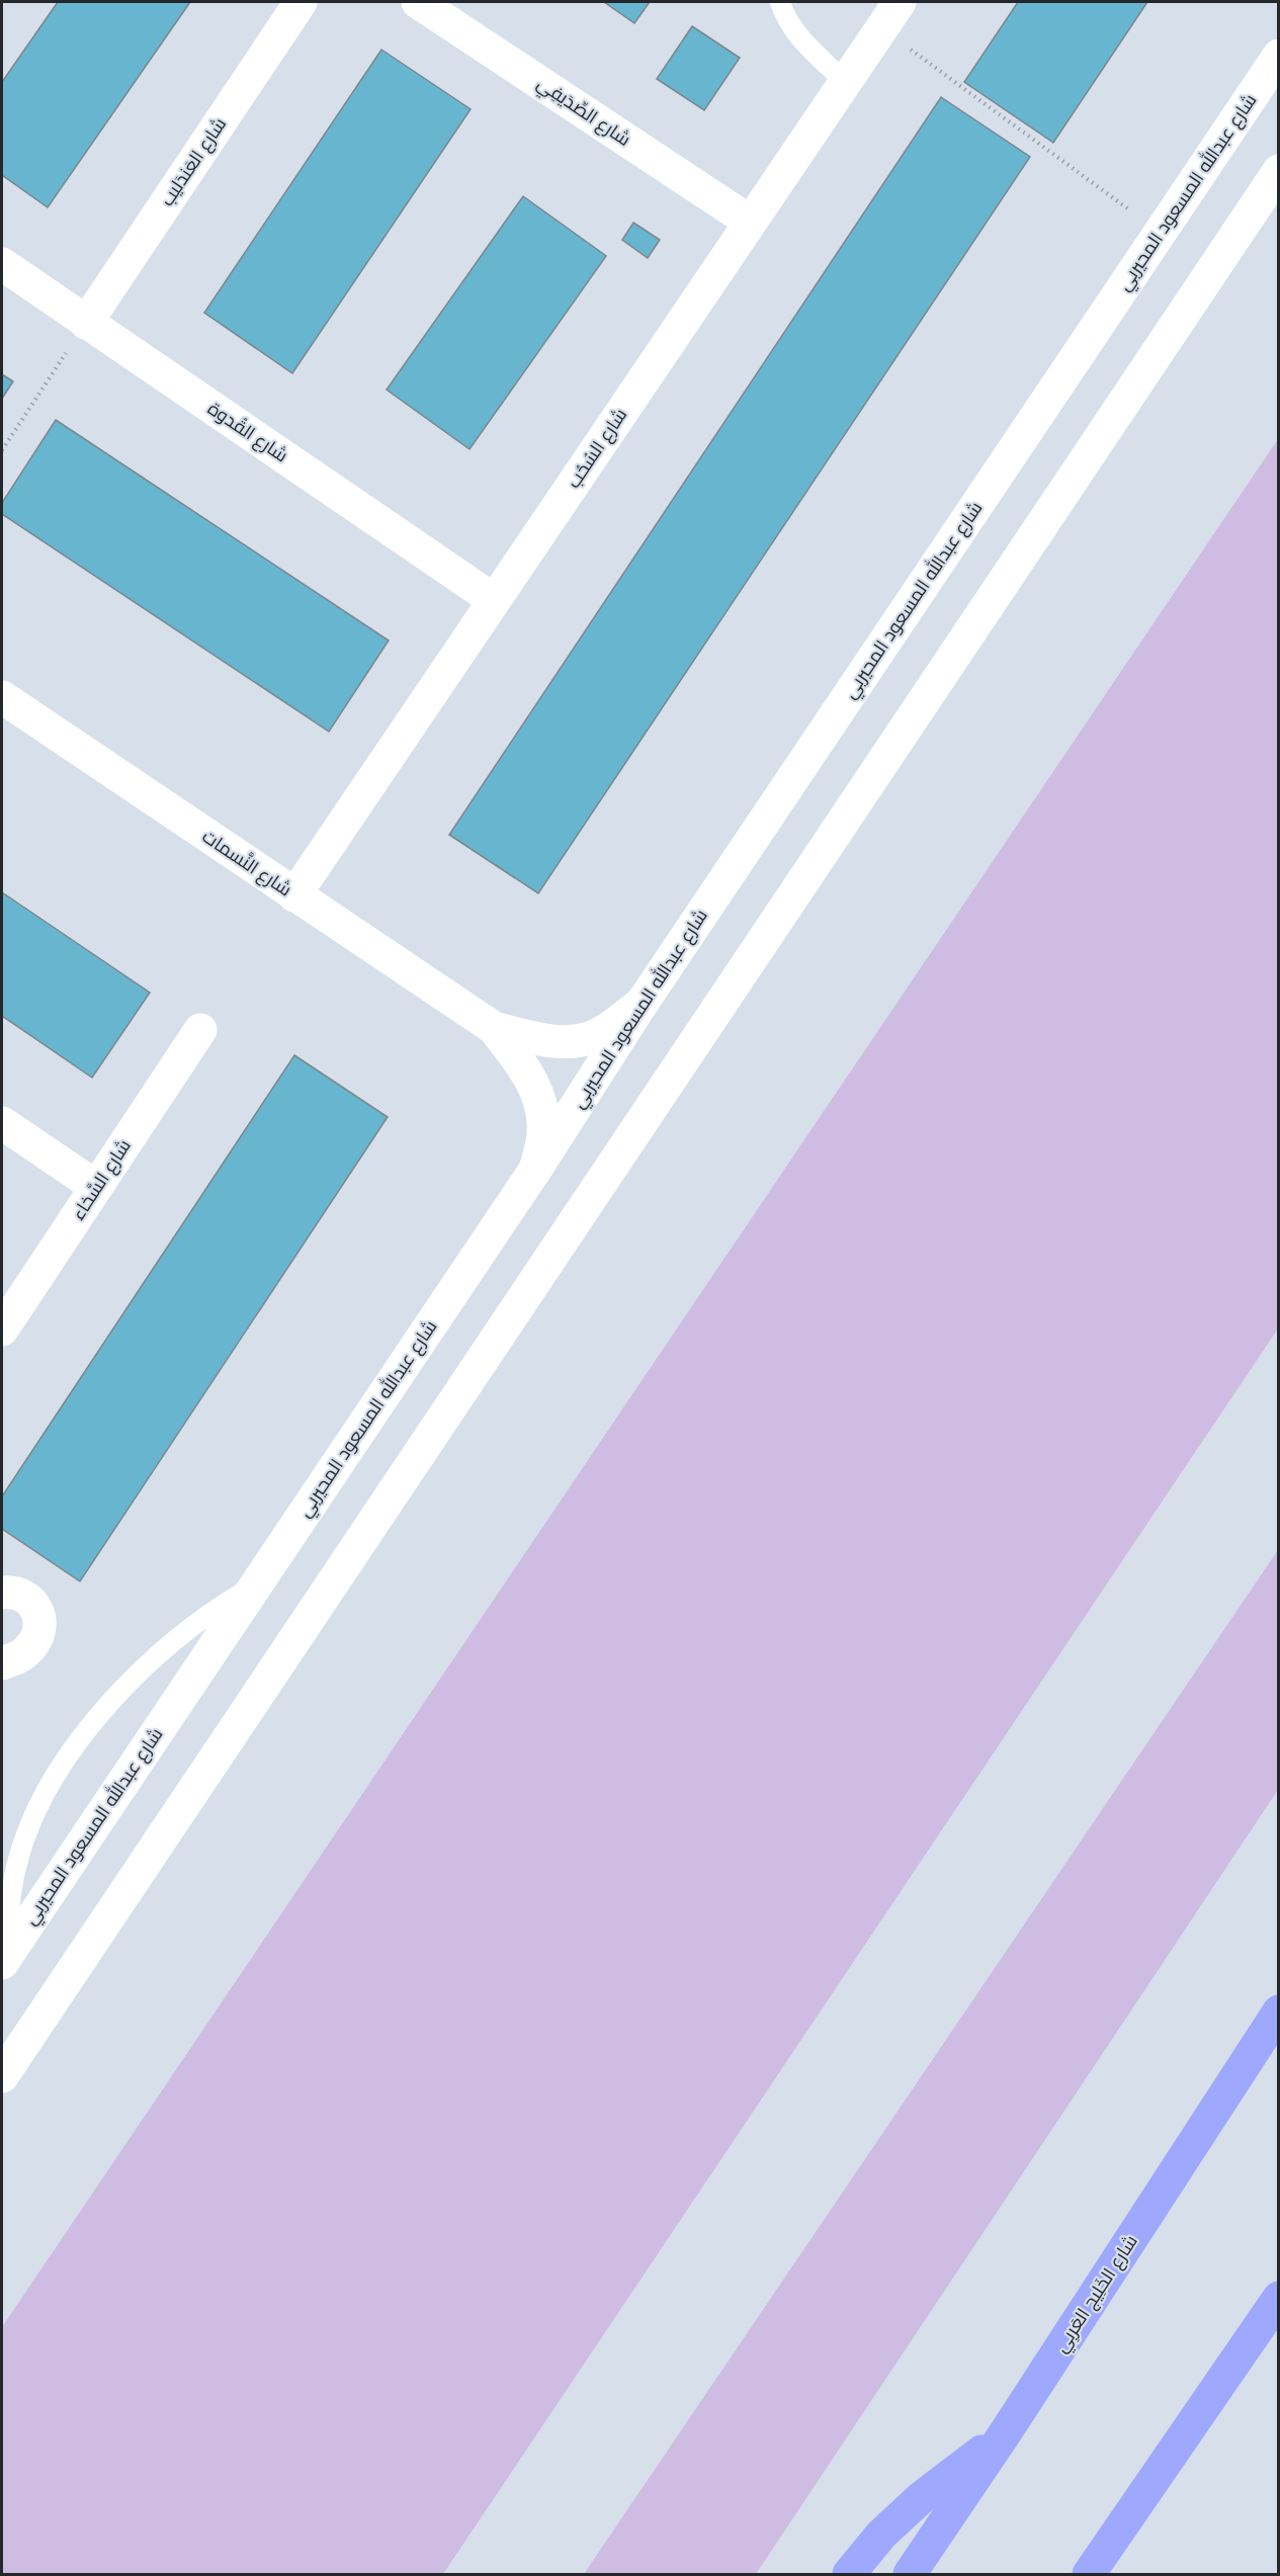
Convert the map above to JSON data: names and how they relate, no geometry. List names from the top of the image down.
{
  "streets": {
    "highway": ["شارع الخَلِيج العَربِي"],
    "street": [
      "شارع الصِّدَيفِي",
      "شارع العَندَليب",
      "شارع عبدالله المسعود المحيربي",
      "شارع القُدوة",
      "شارع السُحُب",
      "شارع النَّسمات",
      "شارع السَّخاء"
    ]
  },
  "crossings": [
    ["شارع الصِّدَيفِي", "شارع السُحُب"],
    ["شارع العَندَليب", "شارع القُدوة"],
    ["شارع عبدالله المسعود المحيربي", "شارع النَّسمات"],
    ["شارع القُدوة", "شارع السُحُب"],
    ["شارع السُحُب", "شارع النَّسمات"]
  ]
}
